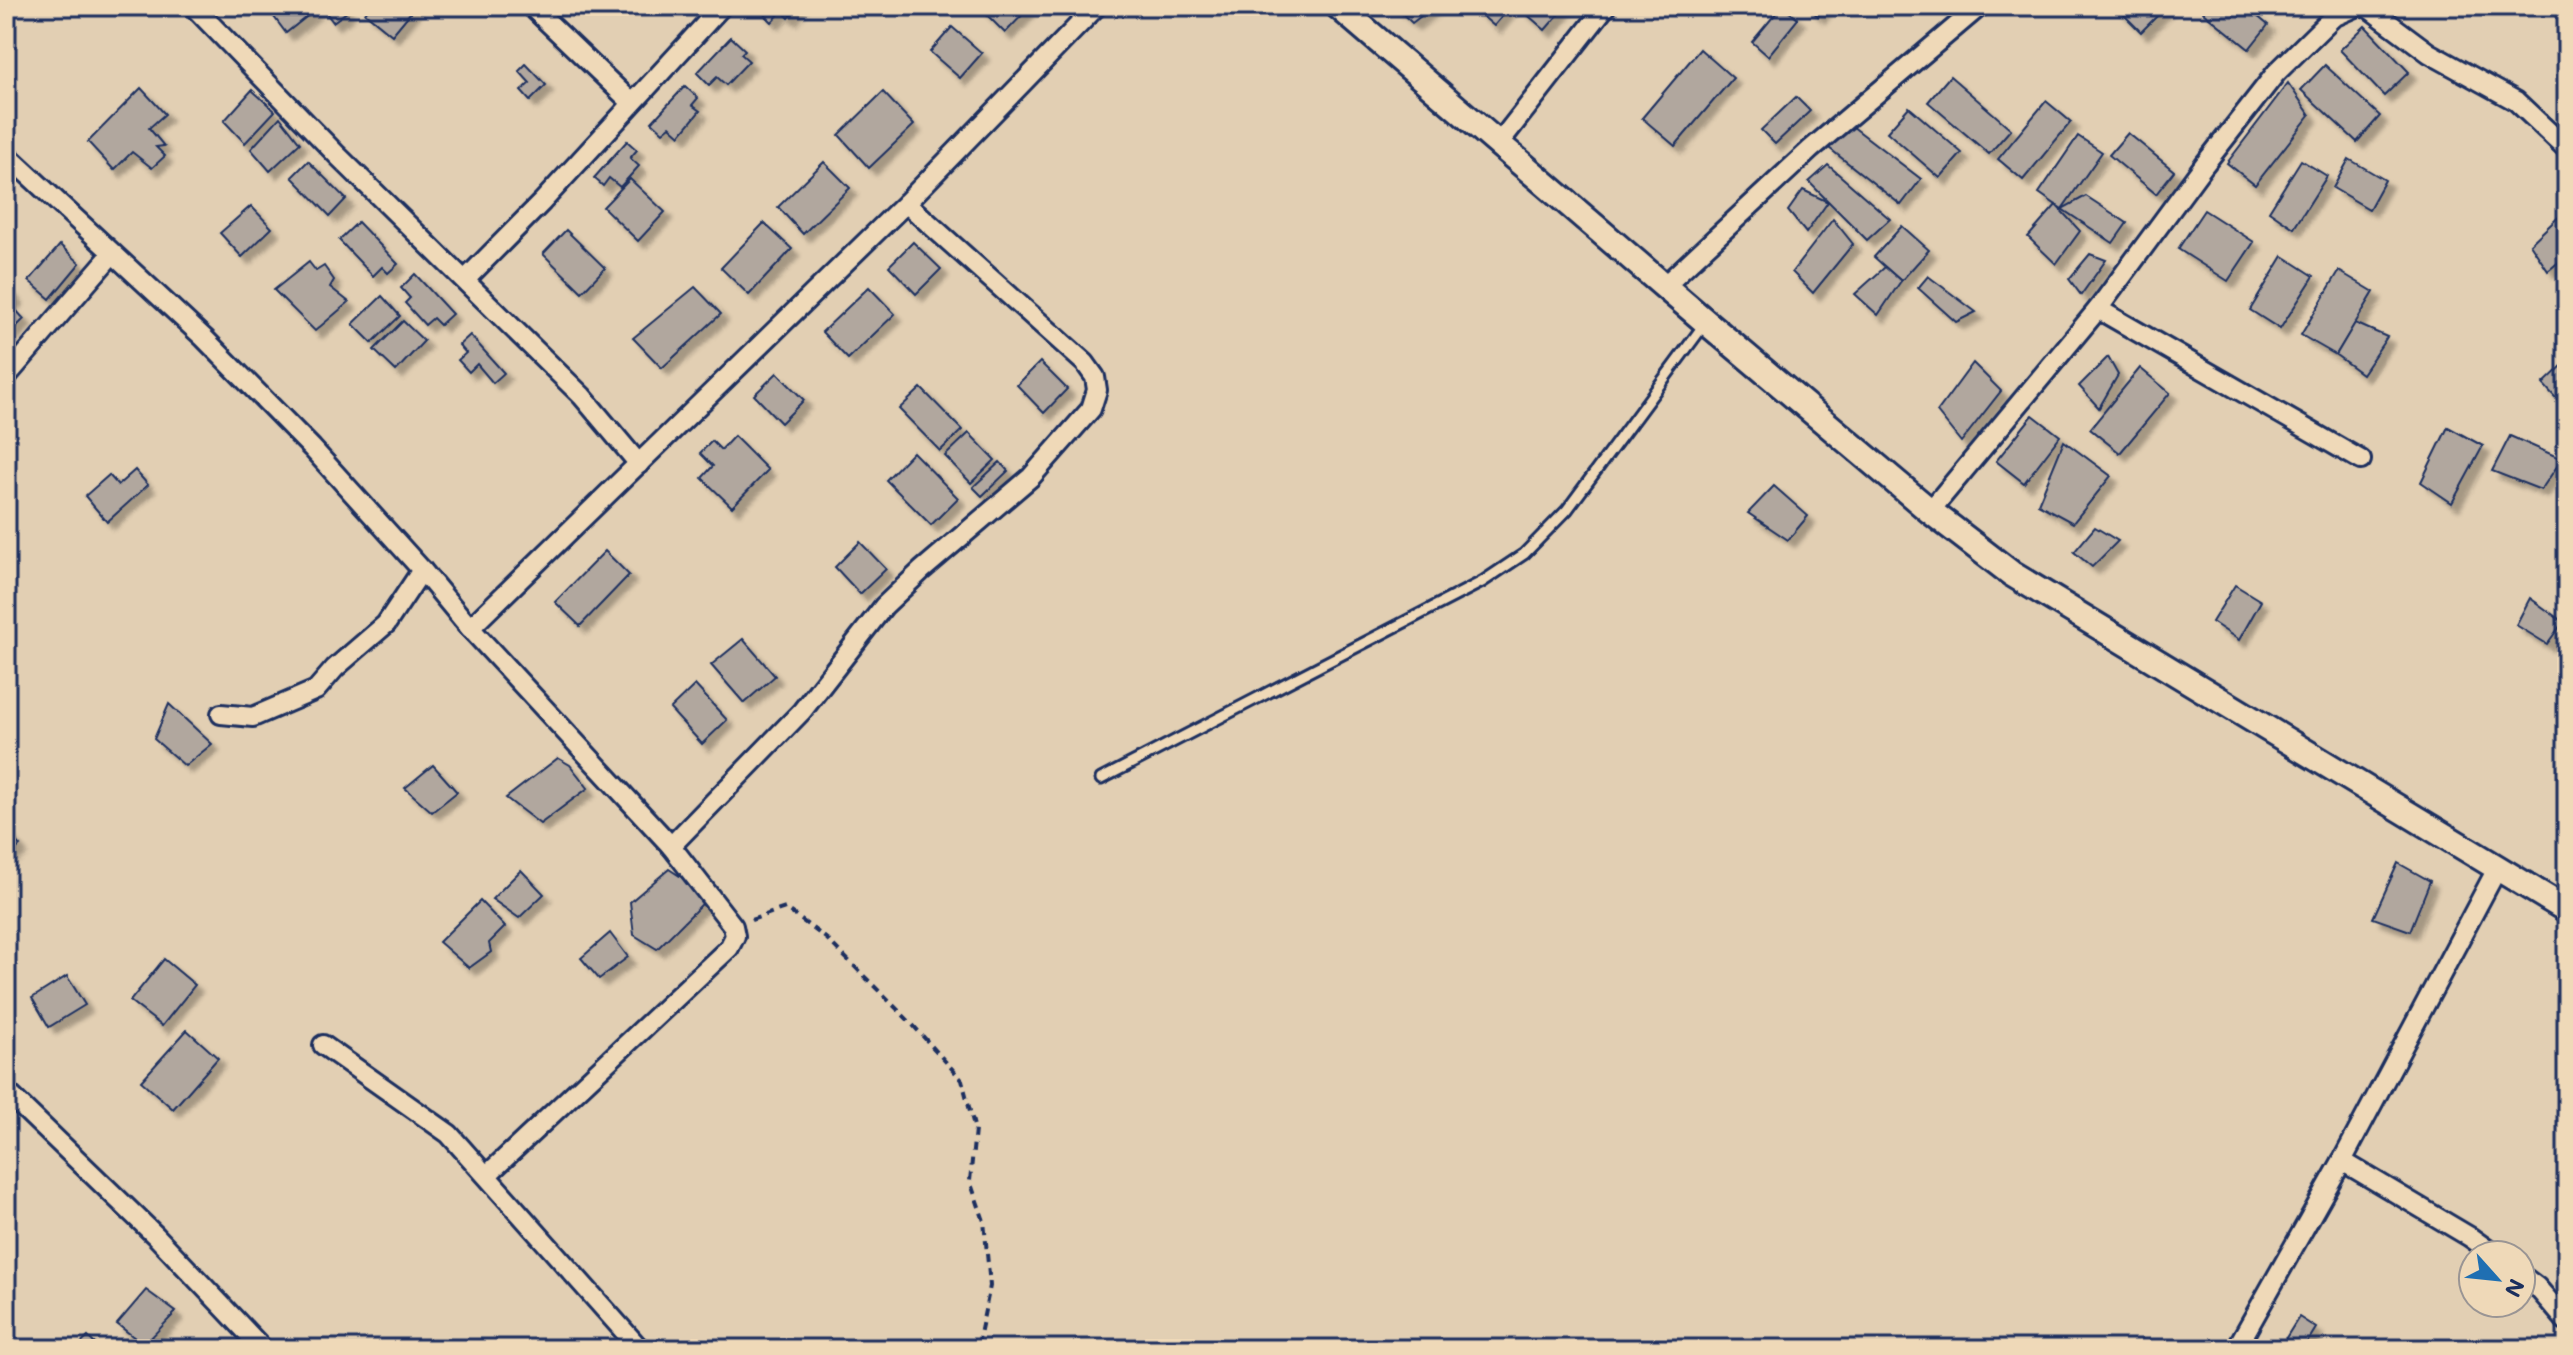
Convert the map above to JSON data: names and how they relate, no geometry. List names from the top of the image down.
{
  "north": "bottom right"
}
